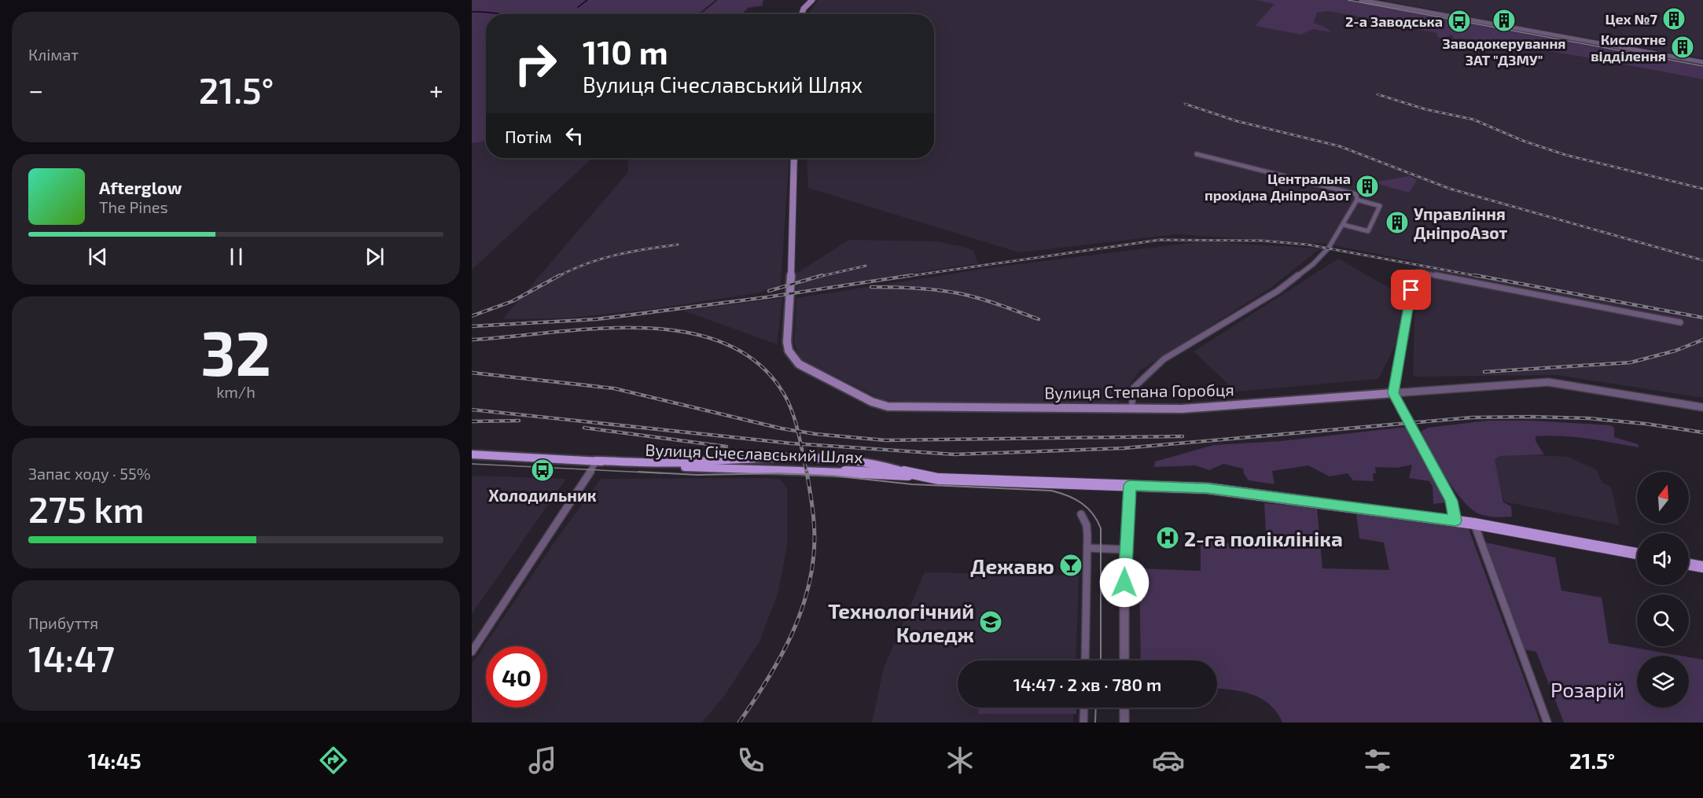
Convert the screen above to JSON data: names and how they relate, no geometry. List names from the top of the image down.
{
  "streets": {
    "main road": ["Вулиця Степана Горобця", "Вулиця Січеславський Шлях"]
  },
  "parks": ["Розарій"],
  "places": {
    "building": [
      "Цех №7",
      "Заводокерування ЗАТ \"ДЗМУ\"",
      "Кислотне відділення",
      "Центральна прохідна ДніпроАзот",
      "Управління ДніпроАзот"
    ],
    "bus stop": ["2-а Заводська", "Холодильник"],
    "hospital": ["2-га поліклініка"],
    "bar": ["Дежавю"],
    "school or university": ["Технологічний Коледж"]
  },
  "north": "top",
  "page": {
    "tile": [
      "Клімат",
      ["32", "km/h"],
      ["Запас ходу · 55%", "275 km"],
      ["Прибуття", "14:47"]
    ],
    "turn": ["110 m", "Вулиця Січеславський Шлях"],
    "heat": ["−", "21.5°", "+"],
    "then": "Потім",
    "song": ["Afterglow", "The Pines"],
    "limit": "40",
    "trip": "14:47 · 2 хв · 780 m",
    "tabs": ["14:45", "21.5°"]
  }
}
